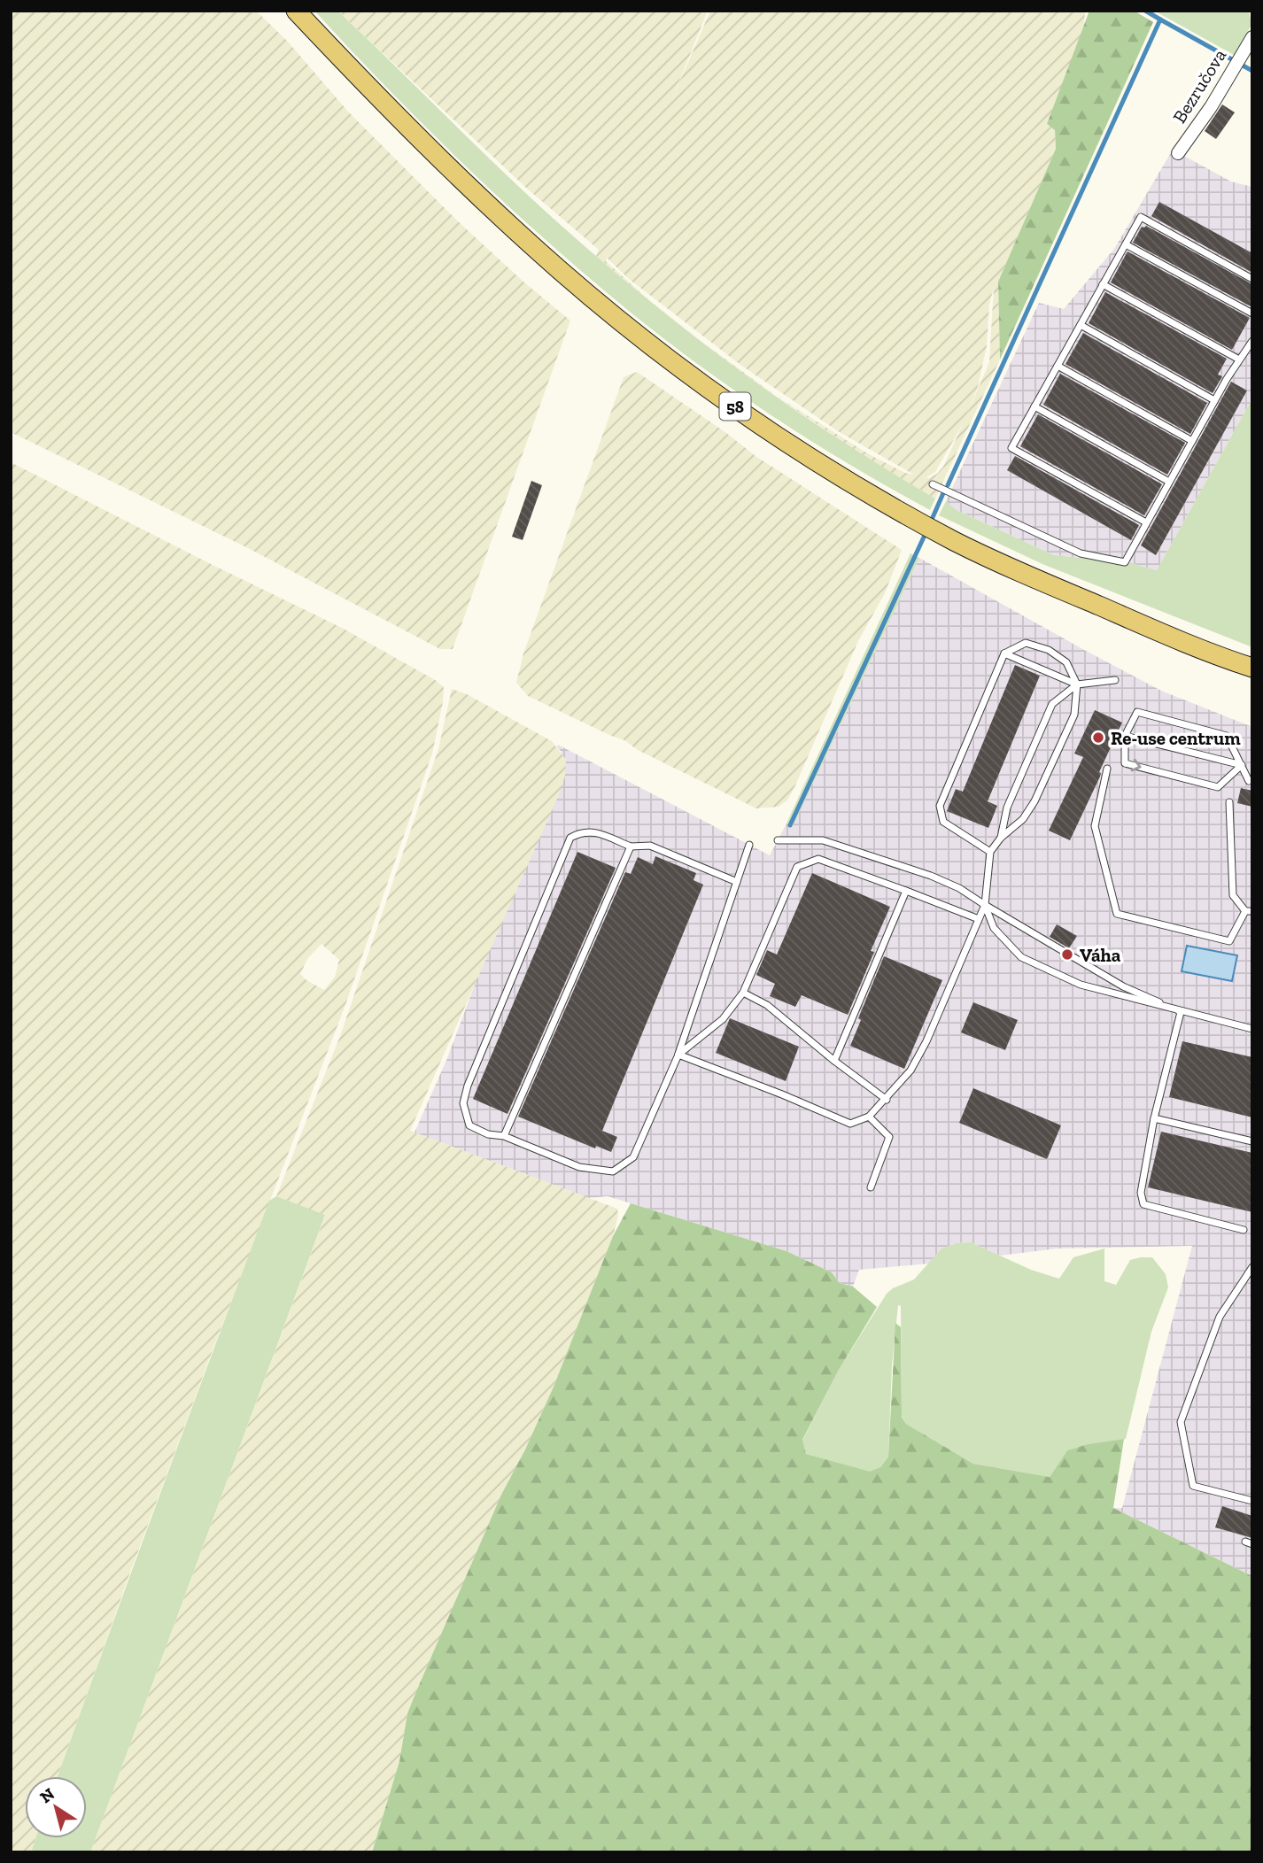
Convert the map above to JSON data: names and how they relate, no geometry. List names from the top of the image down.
{
  "streets": {
    "main road": ["58"],
    "street": ["Bezručova"]
  },
  "places": ["Re-use centrum", "Váha"],
  "north": "top left"
}
